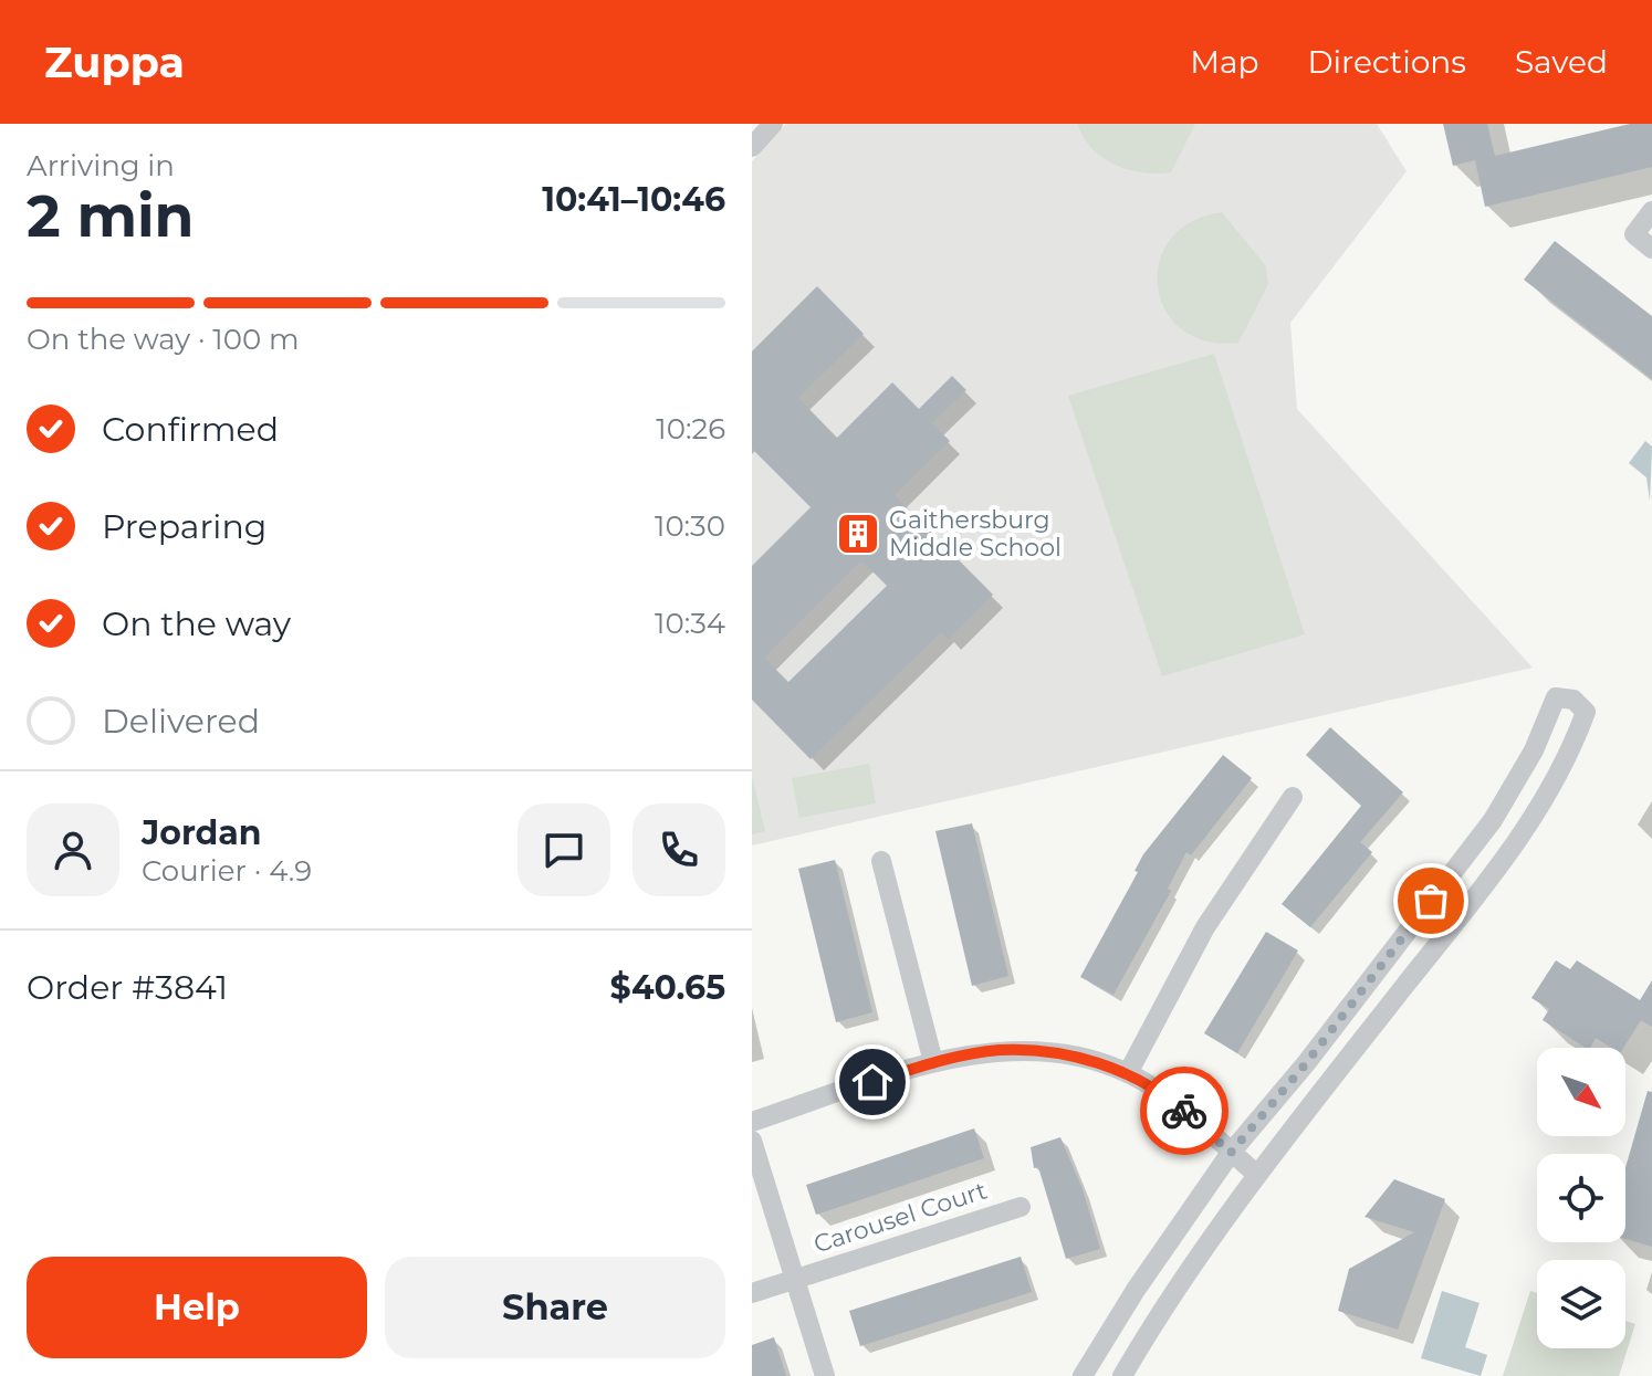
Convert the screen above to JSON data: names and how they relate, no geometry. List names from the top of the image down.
{
  "streets": {
    "street": ["Carousel Court"]
  },
  "places": {
    "building": ["Gaithersburg Middle School"]
  },
  "north": "bottom right",
  "page": {
    "header": "Zuppa",
    "nav": ["Map", "Directions", "Saved"],
    "heading": ["2 min", "Arriving in", "10:41–10:46"],
    "panel": [
      "Jordan",
      "Courier · 4.9",
      "Order #3841",
      "$40.65"
    ],
    "bar": "On the way · 100 m",
    "list": [
      ["Confirmed", "10:26"],
      ["Preparing", "10:30"],
      ["On the way", "10:34"],
      "Delivered"
    ],
    "buttons": ["Help", "Share"]
  }
}
